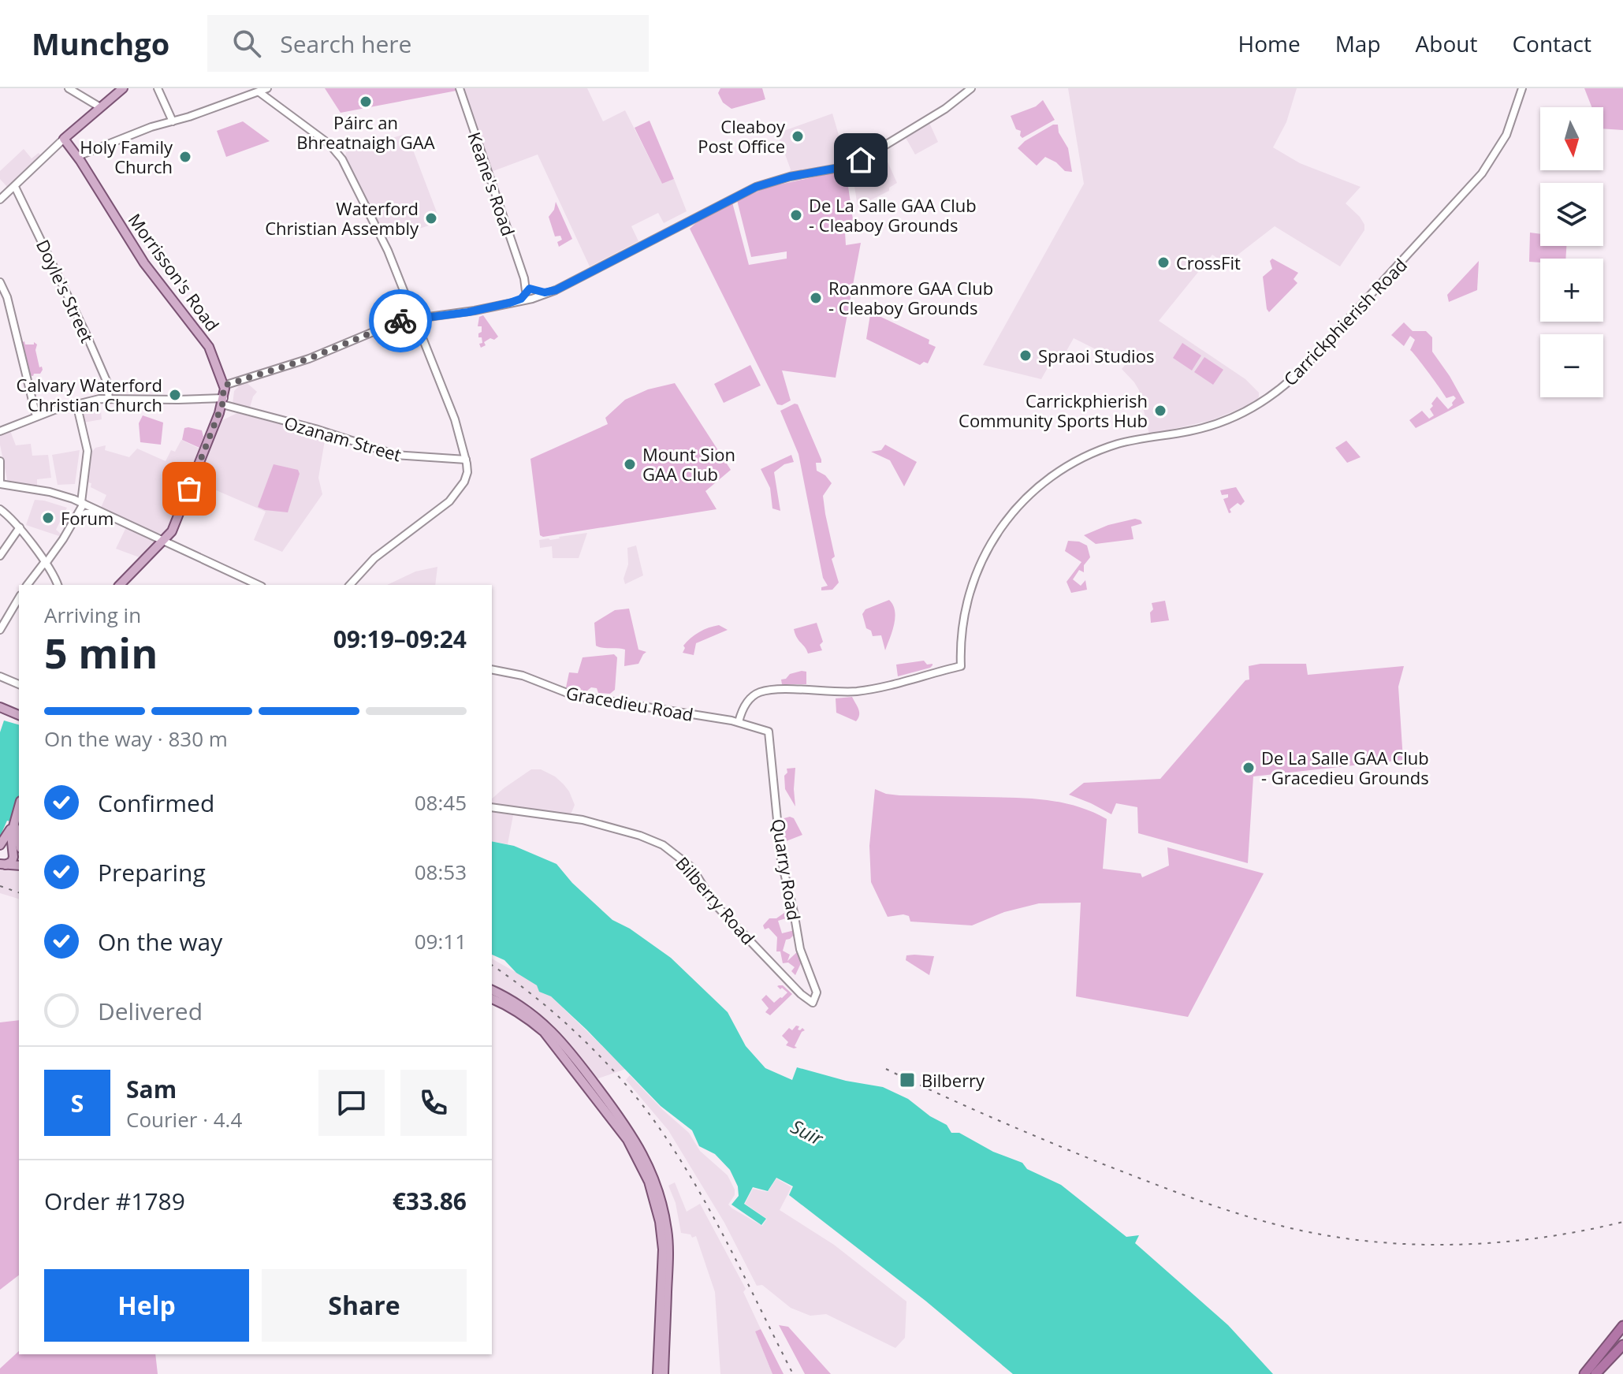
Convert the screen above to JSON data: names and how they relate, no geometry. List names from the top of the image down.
{
  "streets": {
    "main road": ["Morrisson's Road"],
    "street": [
      "Keane's Road",
      "Doyle's Street",
      "Carrickphierish Road",
      "Ozanam Street",
      "Gracedieu Road",
      "Quarry Road",
      "Bilberry Road"
    ]
  },
  "crossings": [
    ["Morrisson's Road", "Ozanam Street"],
    ["Doyle's Street", "Ozanam Street"],
    ["Carrickphierish Road", "Gracedieu Road"],
    ["Gracedieu Road", "Quarry Road"],
    ["Quarry Road", "Bilberry Road"]
  ],
  "water": ["Suir"],
  "places": {
    "other": [
      "Páirc an Bhreatnaigh GAA",
      "Cleaboy Post Office",
      "Holy Family Church",
      "De La Salle GAA Club - Cleaboy Grounds",
      "Waterford Christian Assembly",
      "CrossFit",
      "Roanmore GAA Club - Cleaboy Grounds",
      "Spraoi Studios",
      "Calvary Waterford Christian Church",
      "Carrickphierish Community Sports Hub",
      "Mount Sion GAA Club",
      "Forum",
      "De La Salle GAA Club - Gracedieu Grounds"
    ],
    "transit": ["Bilberry"]
  },
  "north": "bottom",
  "page": {
    "header": "Munchgo",
    "search": "Search here",
    "nav": [
      "Home",
      "Map",
      "About",
      "Contact"
    ],
    "map_buttons": ["+", "−"],
    "heading": ["5 min", "Arriving in", "09:19–09:24"],
    "panel": [
      "Sam",
      "Courier · 4.4",
      "Order #1789",
      "€33.86"
    ],
    "bar": "On the way · 830 m",
    "list": [
      ["Confirmed", "08:45"],
      ["Preparing", "08:53"],
      ["On the way", "09:11"],
      "Delivered"
    ],
    "round": "S",
    "buttons": ["Help", "Share"]
  }
}
